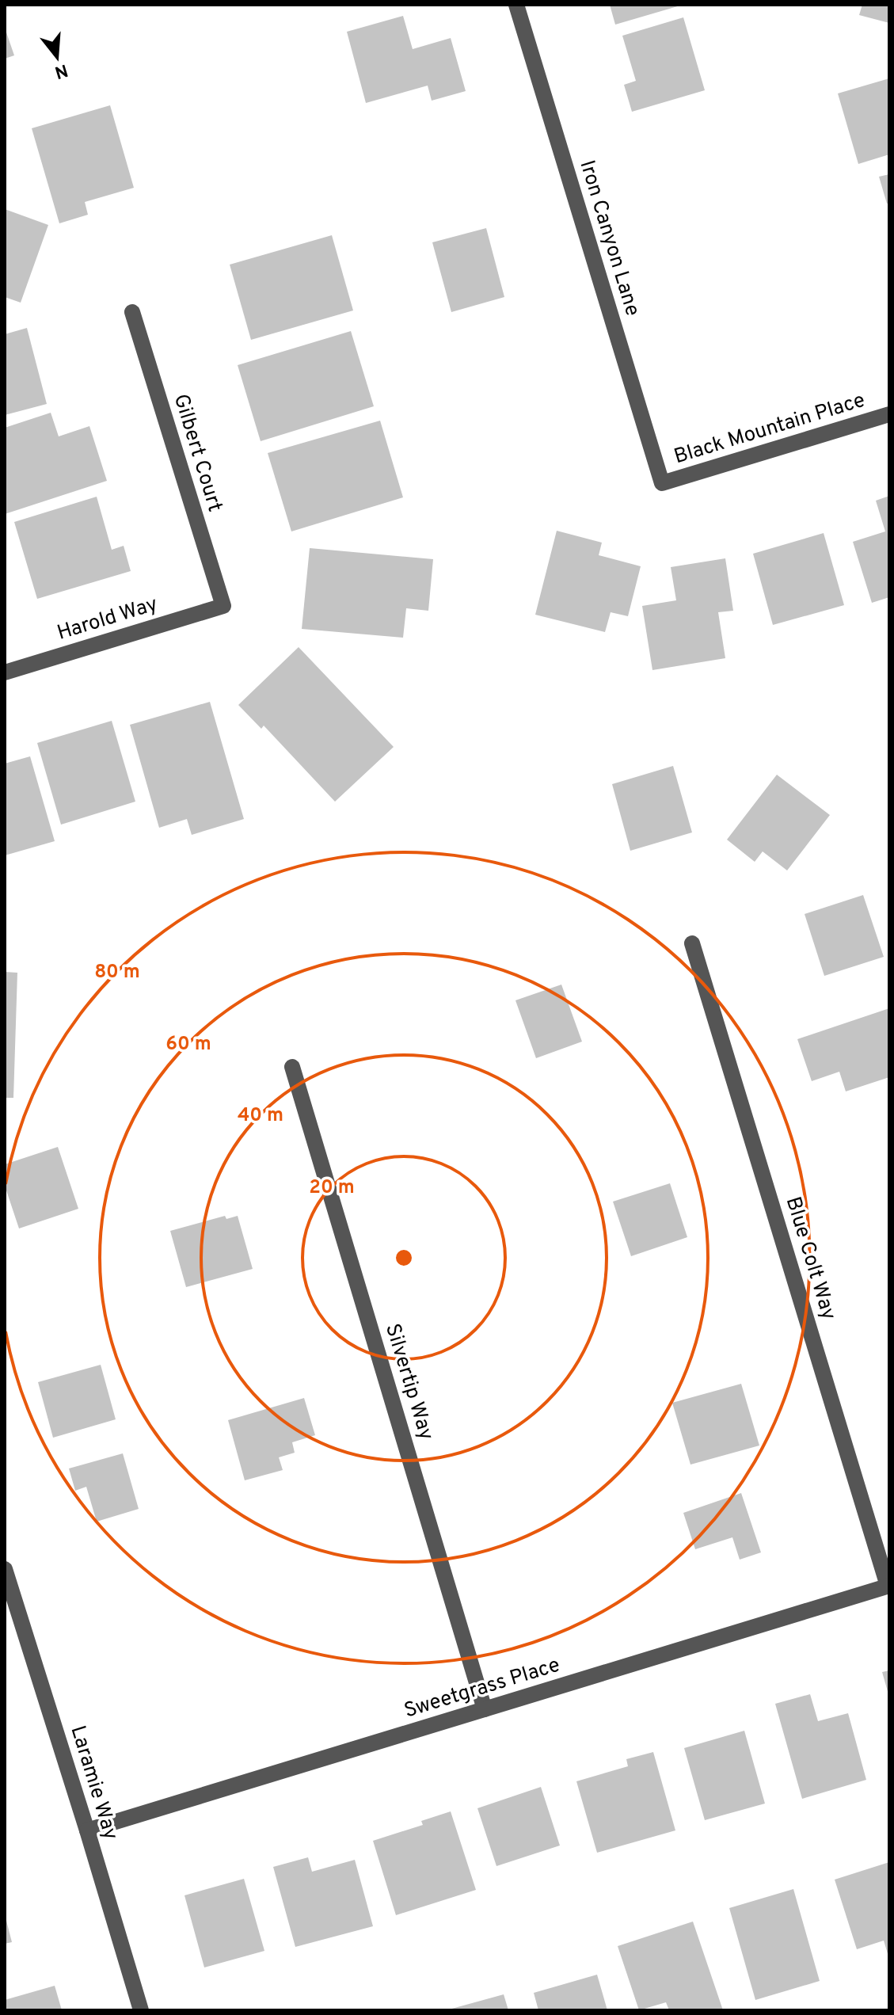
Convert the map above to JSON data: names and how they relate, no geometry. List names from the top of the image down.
{
  "streets": {
    "street": [
      "Iron Canyon Lane",
      "Black Mountain Place",
      "Gilbert Court",
      "Harold Way",
      "Blue Colt Way",
      "Silvertip Way",
      "Sweetgrass Place",
      "Laramie Way"
    ]
  },
  "crossings": [
    ["Iron Canyon Lane", "Black Mountain Place"],
    ["Gilbert Court", "Harold Way"],
    ["Blue Colt Way", "Sweetgrass Place"],
    ["Silvertip Way", "Sweetgrass Place"],
    ["Sweetgrass Place", "Laramie Way"]
  ],
  "north": "bottom",
  "rings": [
    "80 m",
    "60 m",
    "40 m",
    "20 m"
  ]
}
